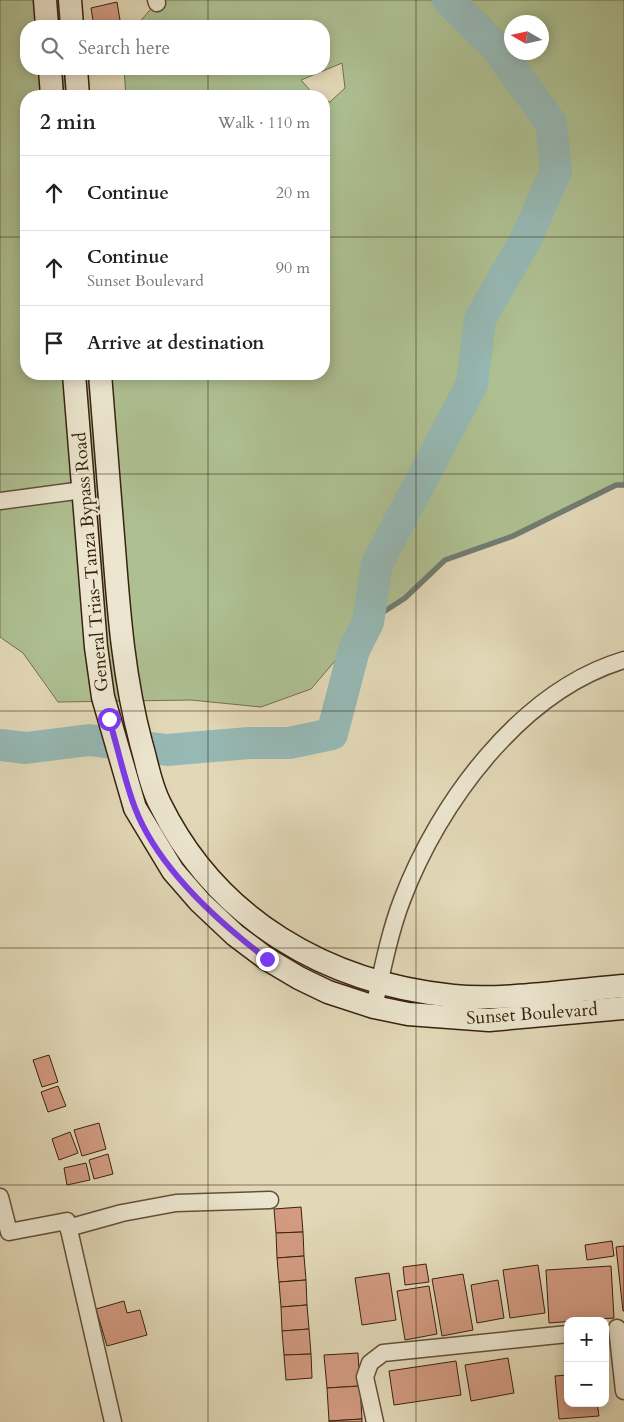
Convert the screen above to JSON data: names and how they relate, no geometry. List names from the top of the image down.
{
  "streets": {
    "main road": ["General Trias–Tanza Bypass Road", "Sunset Boulevard"]
  },
  "crossings": [
    ["General Trias–Tanza Bypass Road", "Sunset Boulevard"]
  ],
  "north": "left",
  "page": {
    "search": "Search here",
    "heading": ["2 min", "Walk · 110 m"],
    "list": [
      ["Continue", "20 m"],
      ["Continue", "Sunset Boulevard", "90 m"],
      "Arrive at destination"
    ],
    "map_buttons": ["+", "−"]
  }
}
